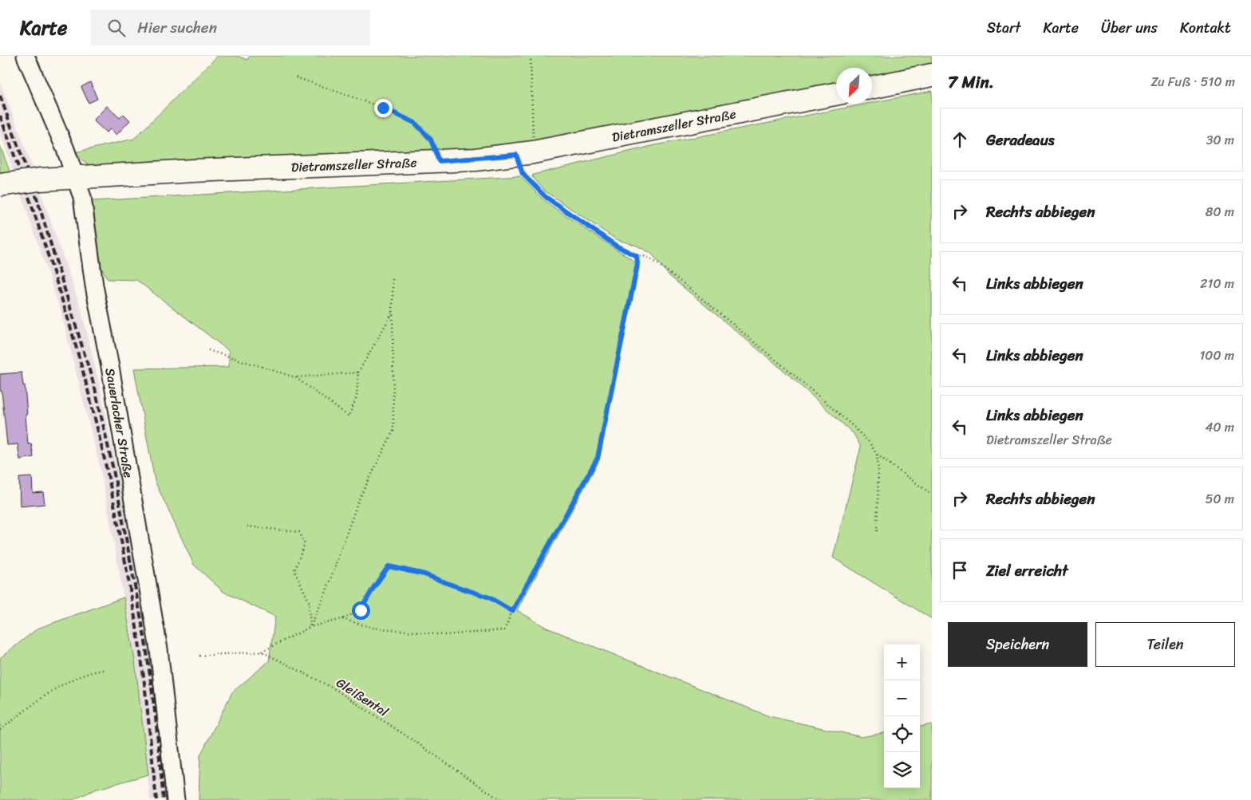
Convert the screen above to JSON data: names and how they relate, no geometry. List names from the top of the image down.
{
  "streets": {
    "main road": ["Dietramszeller Straße"],
    "street": ["Sauerlacher Straße"],
    "path": ["Gleißental"]
  },
  "crossings": [
    ["Dietramszeller Straße", "Sauerlacher Straße"]
  ],
  "north": "bottom left",
  "page": {
    "header": "Karte",
    "search": "Hier suchen",
    "nav": [
      "Start",
      "Karte",
      "Über uns",
      "Kontakt"
    ],
    "heading": ["7 Min.", "Zu Fuß · 510 m"],
    "list": [
      ["Geradeaus", "30 m"],
      ["Rechts abbiegen", "80 m"],
      ["Links abbiegen", "210 m"],
      ["Links abbiegen", "100 m"],
      ["Links abbiegen", "Dietramszeller Straße", "40 m"],
      ["Rechts abbiegen", "50 m"],
      "Ziel erreicht"
    ],
    "buttons": ["Speichern", "Teilen"],
    "map_buttons": ["+", "−"]
  }
}
